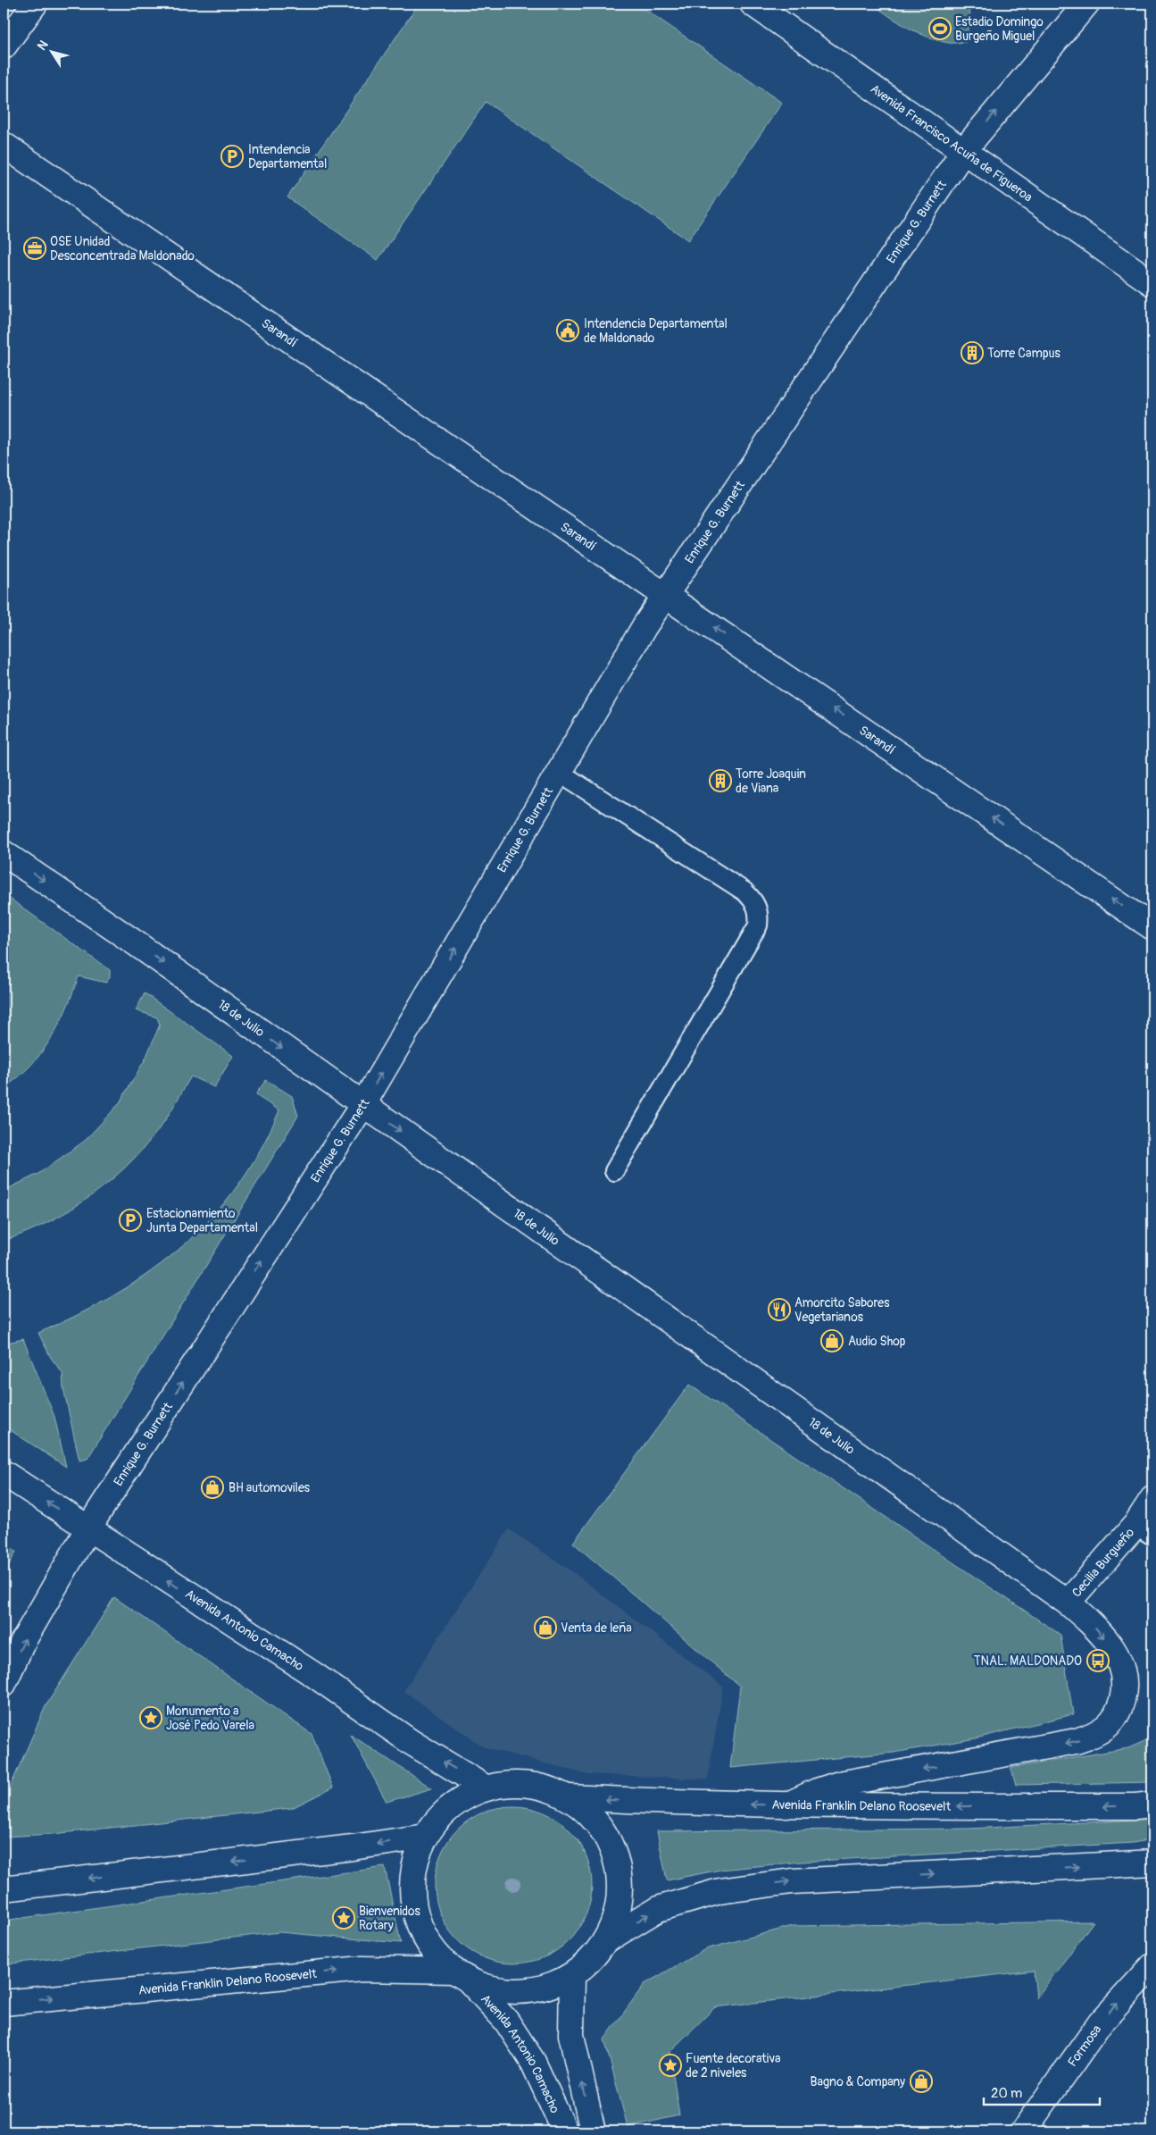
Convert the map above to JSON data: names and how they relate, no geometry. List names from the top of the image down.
{
  "streets": {
    "street": [
      "Avenida Francisco Acuña de Figueroa",
      "Enrique G. Burnett",
      "Sarandí",
      "18 de Julio",
      "Cecilia Burgueño",
      "Avenida Antonio Camacho",
      "Avenida Franklin Delano Roosevelt",
      "Formosa"
    ]
  },
  "crossings": [
    ["Avenida Francisco Acuña de Figueroa", "Enrique G. Burnett"],
    ["Enrique G. Burnett", "Sarandí"],
    ["Enrique G. Burnett", "18 de Julio"],
    ["Enrique G. Burnett", "Avenida Antonio Camacho"],
    ["18 de Julio", "Cecilia Burgueño"],
    ["18 de Julio", "Avenida Franklin Delano Roosevelt"],
    ["Avenida Antonio Camacho", "Avenida Franklin Delano Roosevelt"]
  ],
  "one_way": [
    "Enrique G. Burnett",
    "Sarandí",
    "Avenida Antonio Camacho",
    "Formosa"
  ],
  "places": {
    "sports": ["Estadio Domingo Burgeño Miguel"],
    "parking": ["Intendencia Departamental", "Estacionamiento Junta Departamental"],
    "office": ["OSE Unidad Desconcentrada Maldonado"],
    "public building": ["Intendencia Departamental de Maldonado"],
    "building": ["Torre Campus", "Torre Joaquin de Viana"],
    "restaurant": ["Amorcito Sabores Vegetarianos"],
    "shop": [
      "Audio Shop",
      "BH automoviles",
      "Venta de leña",
      "Bagno & Company"
    ],
    "bus stop": ["TNAL. MALDONADO"],
    "place": ["Monumento a José Pedo Varela", "Bienvenidos Rotary", "Fuente decorativa de 2 niveles"]
  },
  "scale_bar": "20 m",
  "north": "top left"
}
